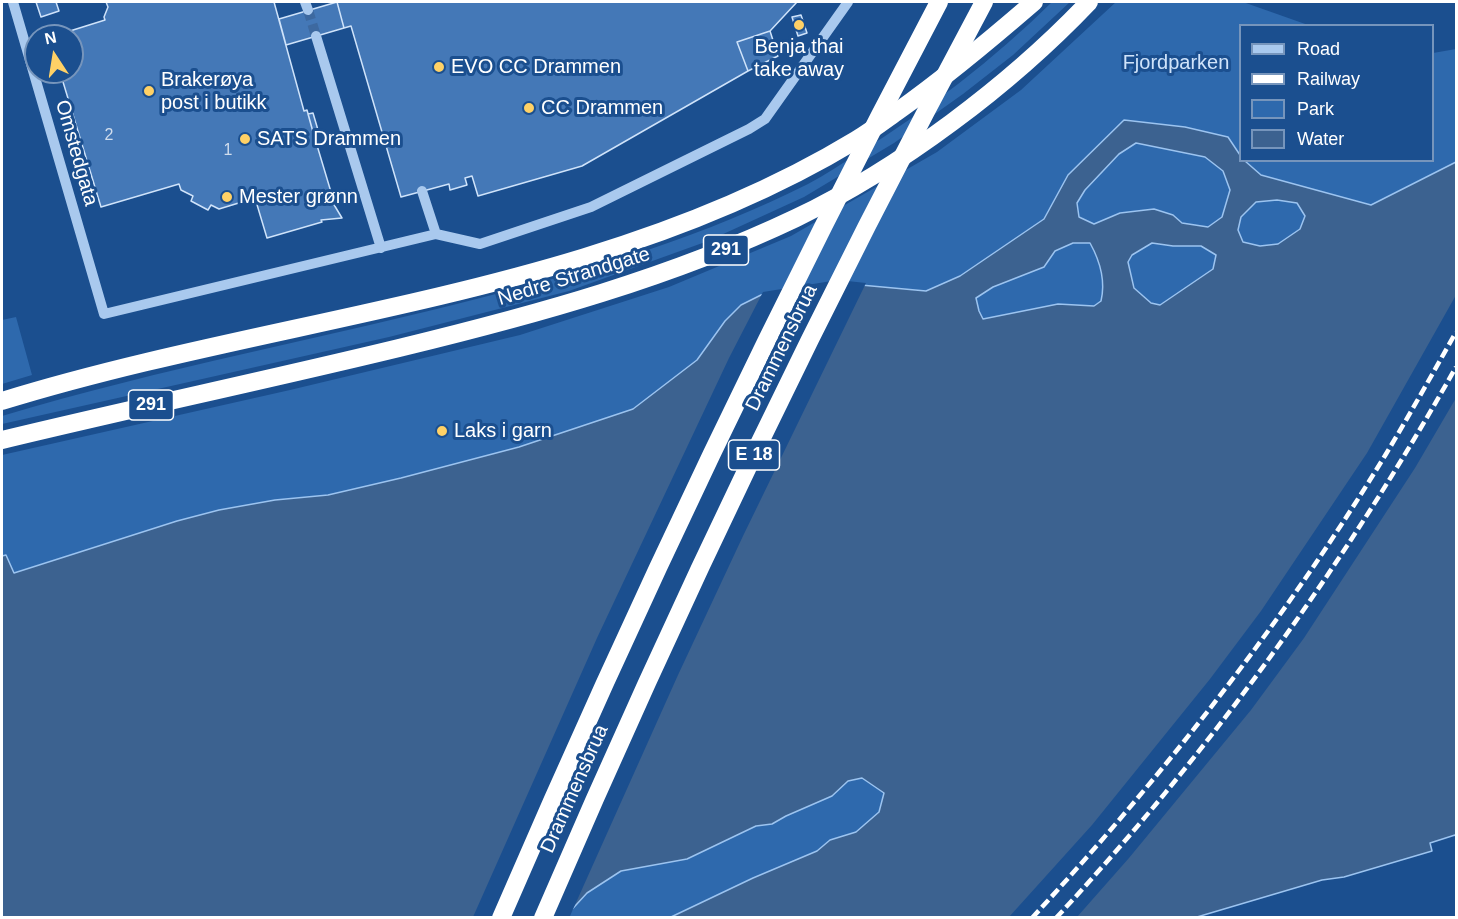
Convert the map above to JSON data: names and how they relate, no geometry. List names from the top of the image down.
{
  "streets": {
    "highway": [
      "291",
      "Nedre Strandgate",
      "Drammensbrua",
      "E 18"
    ],
    "street": ["Omstedgata"]
  },
  "parks": ["Fjordparken"],
  "places": [
    "Benja thai take away",
    "EVO CC Drammen",
    "Brakerøya post i butikk",
    "CC Drammen",
    "SATS Drammen",
    "Mester grønn",
    "Laks i garn"
  ],
  "house_numbers": ["2", "1"],
  "legend": [
    "Road",
    "Railway",
    "Park",
    "Water"
  ],
  "north": "top"
}
